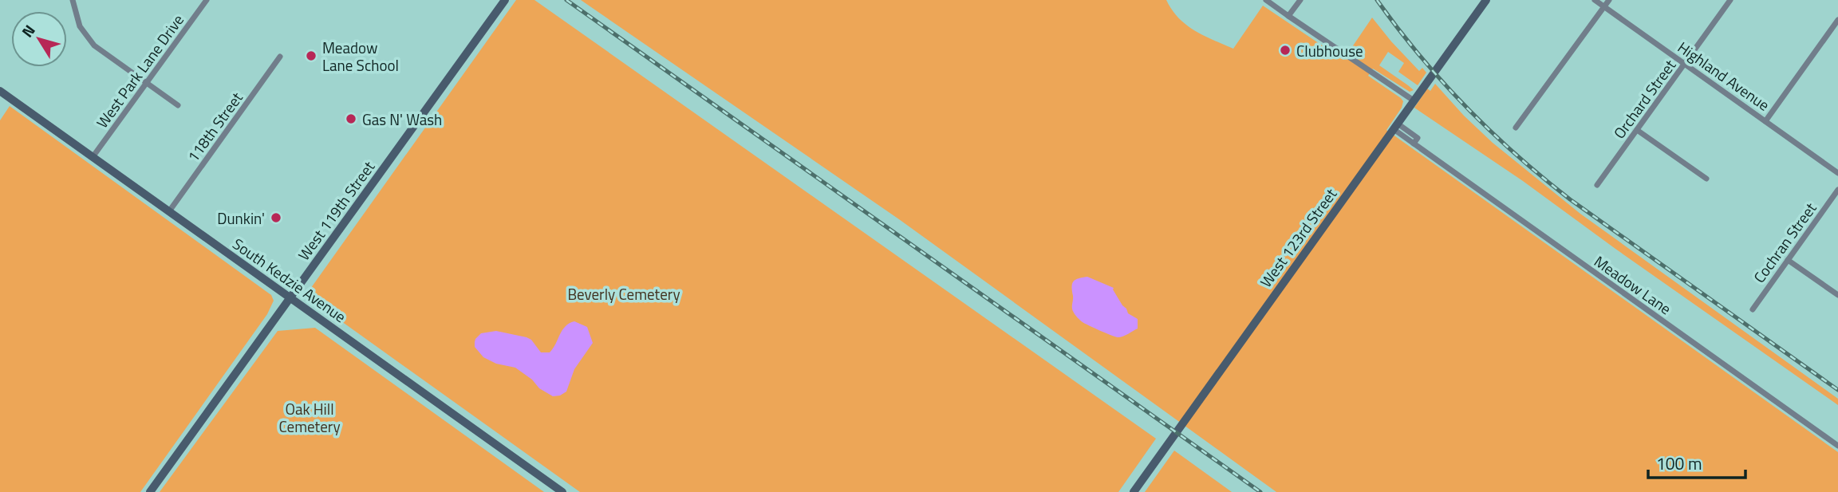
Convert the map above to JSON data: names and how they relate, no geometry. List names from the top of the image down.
{
  "streets": {
    "street": [
      "West Park Lane Drive",
      "Highland Avenue",
      "Orchard Street",
      "118th Street",
      "West 119th Street",
      "West 123rd Street",
      "Cochran Street",
      "South Kedzie Avenue",
      "Meadow Lane"
    ]
  },
  "crossings": [
    ["West Park Lane Drive", "South Kedzie Avenue"],
    ["Highland Avenue", "Orchard Street"],
    ["118th Street", "South Kedzie Avenue"],
    ["West 119th Street", "South Kedzie Avenue"],
    ["West 123rd Street", "Meadow Lane"]
  ],
  "parks": ["Beverly Cemetery", "Oak Hill Cemetery"],
  "places": [
    "Clubhouse",
    "Meadow Lane School",
    "Gas N' Wash",
    "Dunkin'"
  ],
  "scale_bar": "100 m",
  "north": "top left"
}
